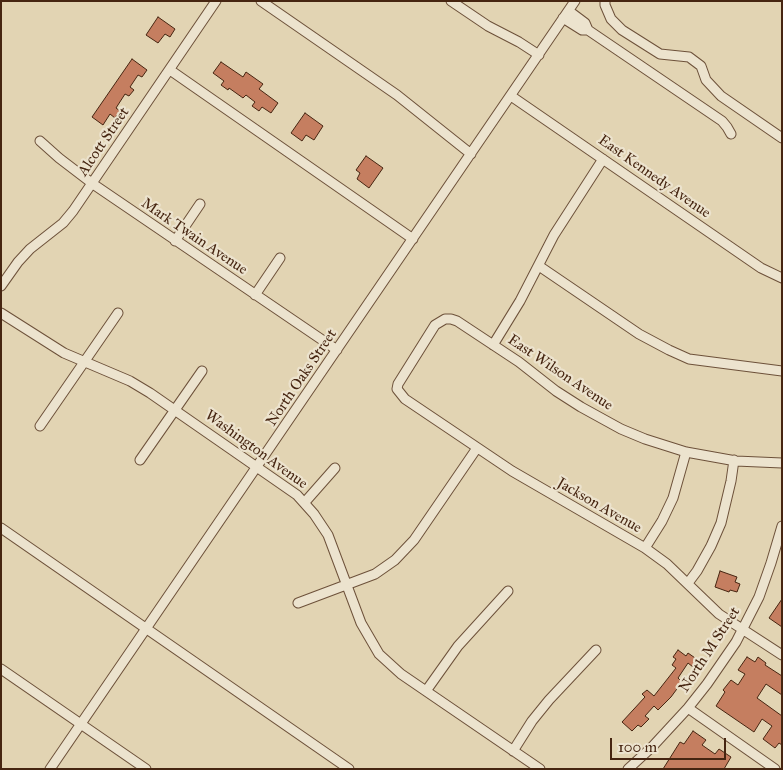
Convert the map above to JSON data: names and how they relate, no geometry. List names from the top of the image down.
{
  "streets": {
    "street": [
      "Alcott Street",
      "East Kennedy Avenue",
      "Mark Twain Avenue",
      "East Wilson Avenue",
      "North Oaks Street",
      "Washington Avenue",
      "Jackson Avenue",
      "North M Street"
    ]
  },
  "crossings": [
    ["Alcott Street", "Mark Twain Avenue"],
    ["East Kennedy Avenue", "North Oaks Street"],
    ["Mark Twain Avenue", "North Oaks Street"],
    ["East Wilson Avenue", "Jackson Avenue"],
    ["North Oaks Street", "Washington Avenue"],
    ["Jackson Avenue", "North M Street"]
  ],
  "scale_bar": "100 m"
}
